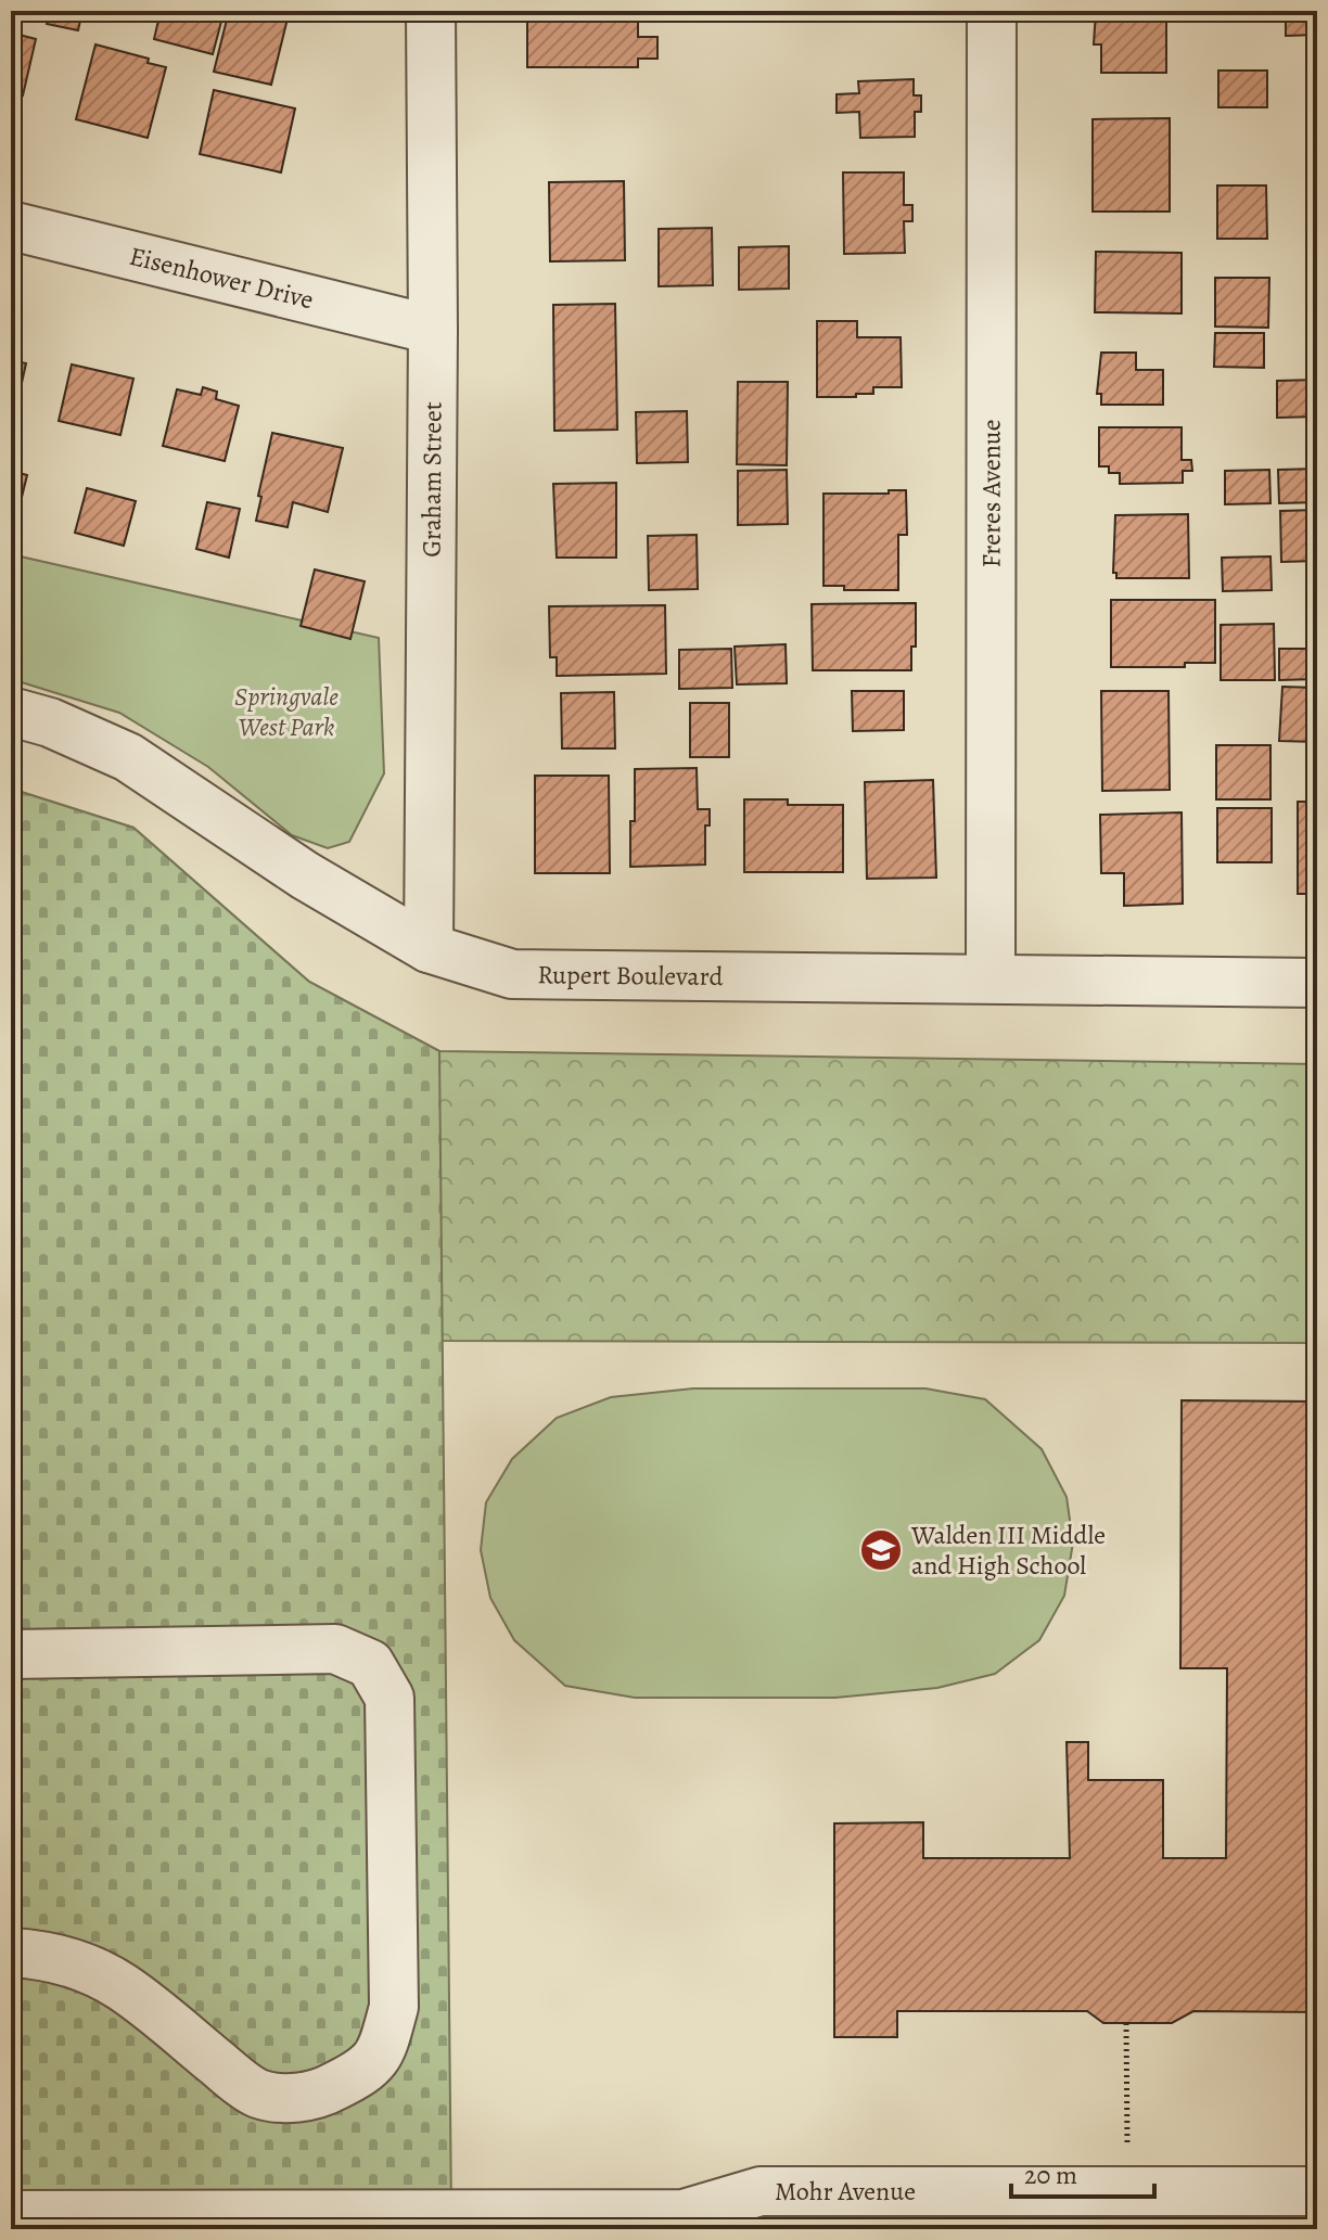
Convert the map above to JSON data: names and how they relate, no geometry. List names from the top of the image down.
{
  "streets": {
    "street": [
      "Eisenhower Drive",
      "Graham Street",
      "Freres Avenue",
      "Rupert Boulevard",
      "Mohr Avenue"
    ]
  },
  "crossings": [
    ["Eisenhower Drive", "Graham Street"],
    ["Graham Street", "Rupert Boulevard"],
    ["Freres Avenue", "Rupert Boulevard"]
  ],
  "parks": ["Springvale West Park"],
  "places": {
    "school or university": ["Walden III Middle and High School"]
  },
  "scale_bar": "20 m"
}
